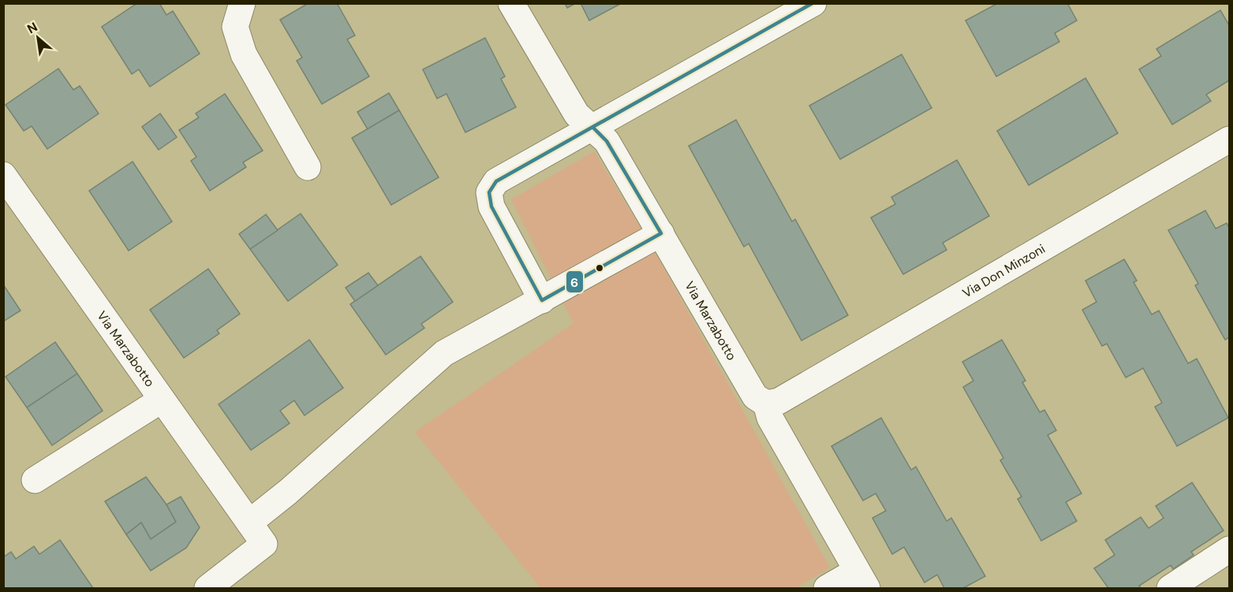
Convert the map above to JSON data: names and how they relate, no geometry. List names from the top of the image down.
{
  "streets": {
    "street": ["Via Don Minzoni", "Via Marzabotto"]
  },
  "crossings": [
    ["Via Don Minzoni", "Via Marzabotto"]
  ],
  "lines": ["transit line 6"],
  "north": "top left"
}
